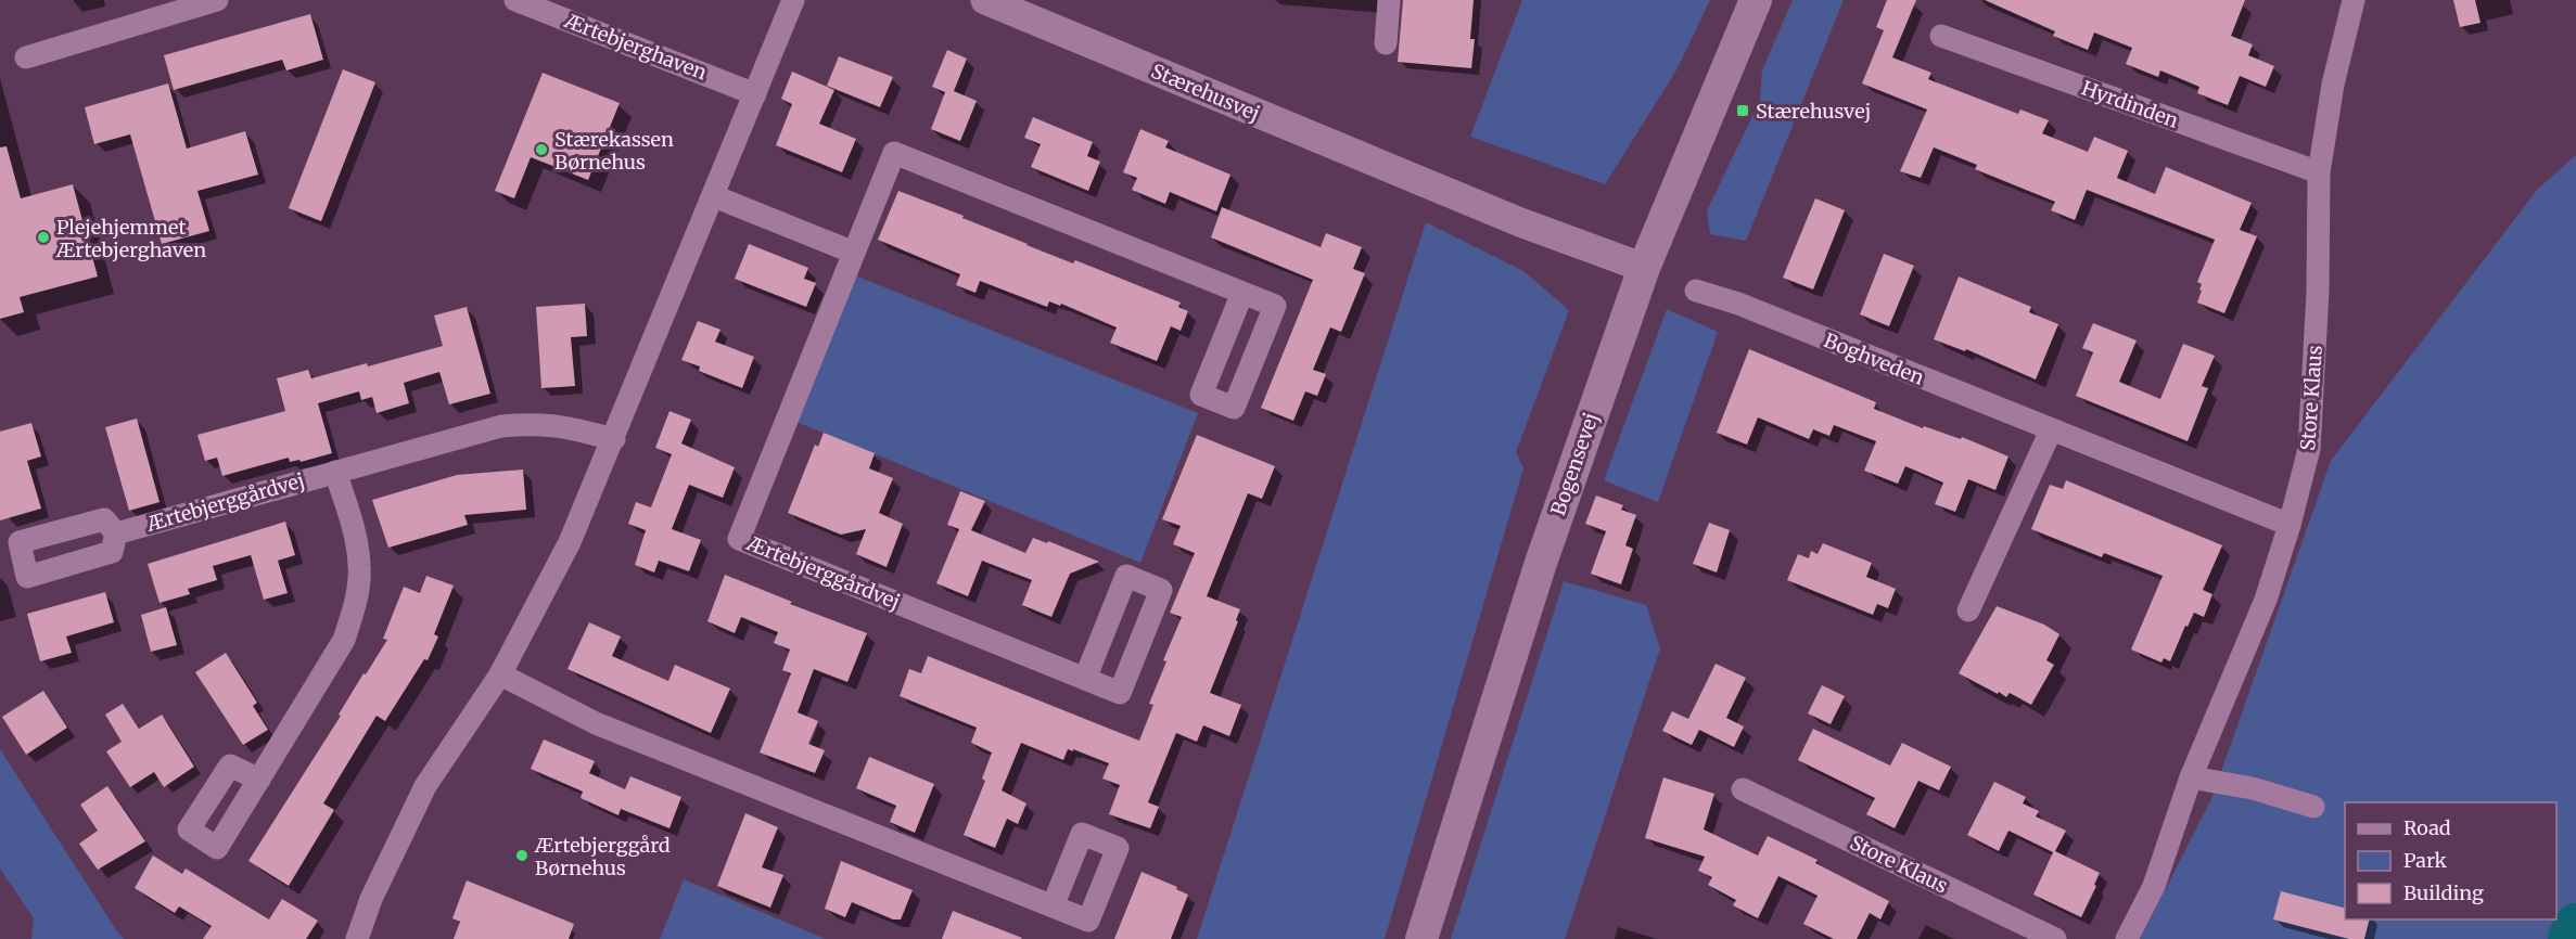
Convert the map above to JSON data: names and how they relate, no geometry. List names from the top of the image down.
{
  "streets": {
    "main road": ["Bogensevej"],
    "street": [
      "Ærtebjerghaven",
      "Stærehusvej",
      "Hyrdinden",
      "Boghveden",
      "Store Klaus",
      "Ærtebjerggårdvej"
    ]
  },
  "crossings": [
    ["Stærehusvej", "Bogensevej"],
    ["Hyrdinden", "Store Klaus"],
    ["Boghveden", "Store Klaus"]
  ],
  "places": {
    "transit": ["Stærehusvej"],
    "other": ["Stærekassen Børnehus", "Plejehjemmet Ærtebjerghaven", "Ærtebjerggård Børnehus"]
  },
  "legend": ["Road", "Park", "Building"]
}
